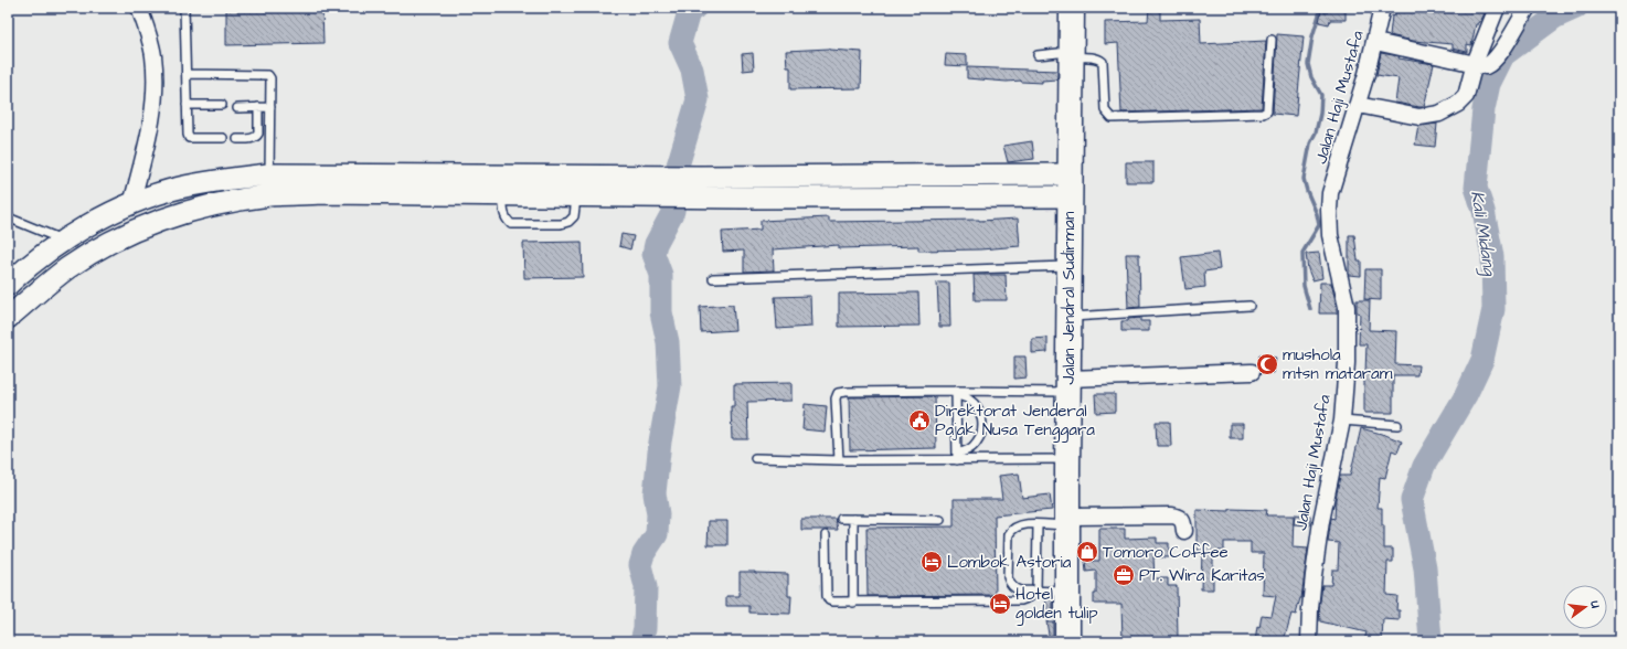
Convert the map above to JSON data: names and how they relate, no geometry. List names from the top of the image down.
{
  "streets": {
    "highway": ["Jalan Jendral Sudirman"],
    "street": ["Jalan Haji Mustafa"]
  },
  "water": ["Kali Midang"],
  "places": {
    "mosque": ["mushola mtsn mataram"],
    "public building": ["Direktorat Jenderal Pajak Nusa Tenggara"],
    "shop": ["Tomoro Coffee"],
    "hotel": ["Lombok Astoria", "Hotel golden tulip"],
    "office": ["PT. Wira Karitas"]
  },
  "north": "right"
}
